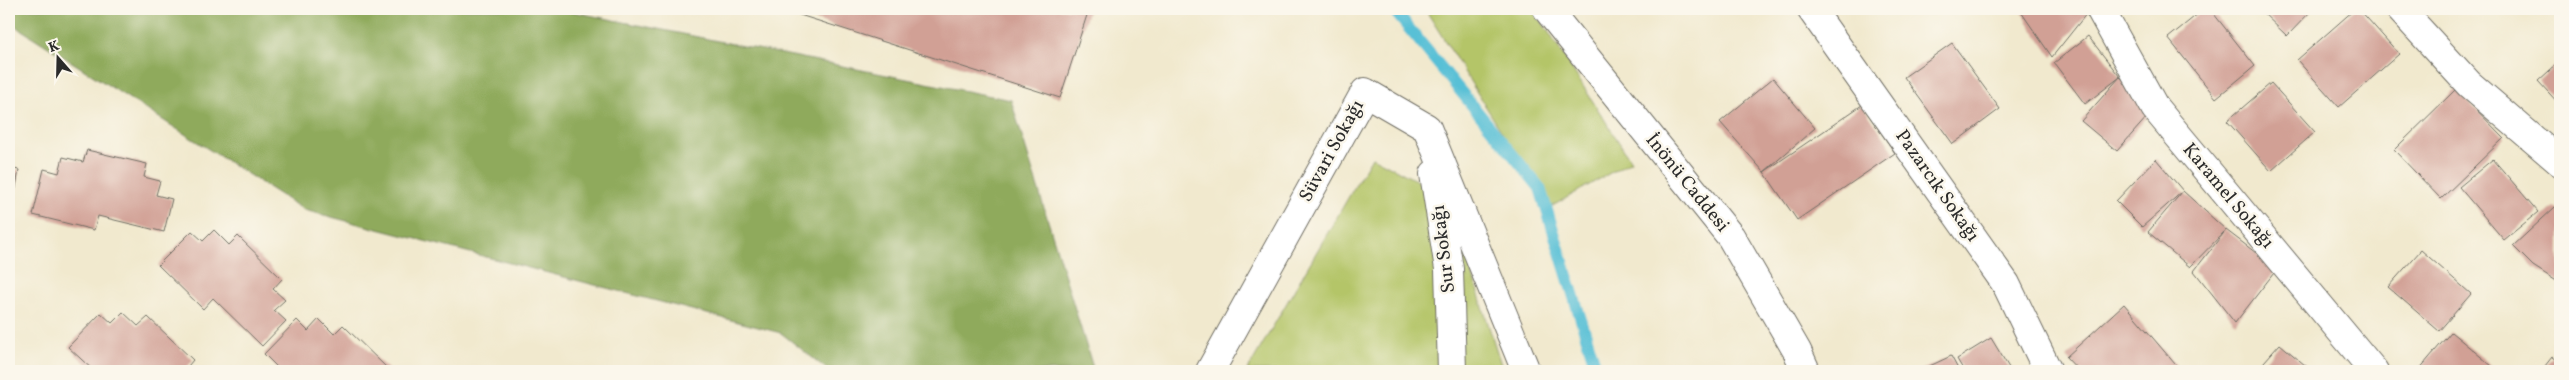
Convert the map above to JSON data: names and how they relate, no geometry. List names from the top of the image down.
{
  "streets": {
    "street": [
      "Süvari Sokağı",
      "İnönü Caddesi",
      "Pazarcık Sokağı",
      "Karamel Sokağı",
      "Sur Sokağı"
    ]
  },
  "crossings": [
    ["Süvari Sokağı", "Sur Sokağı"]
  ],
  "north": "top"
}
